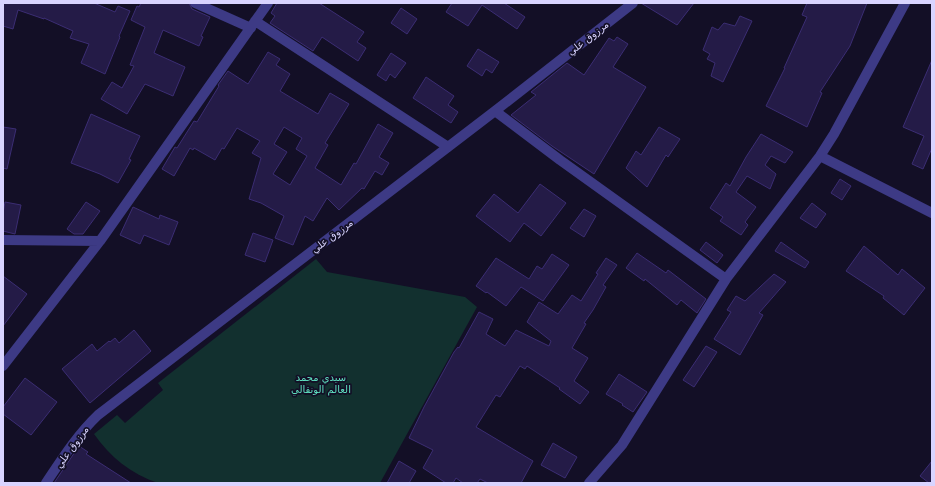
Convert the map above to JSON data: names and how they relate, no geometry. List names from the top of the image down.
{
  "streets": {
    "street": ["مرزوق علي"]
  },
  "parks": ["سيدي محمد العالم الونقالي"]
}
